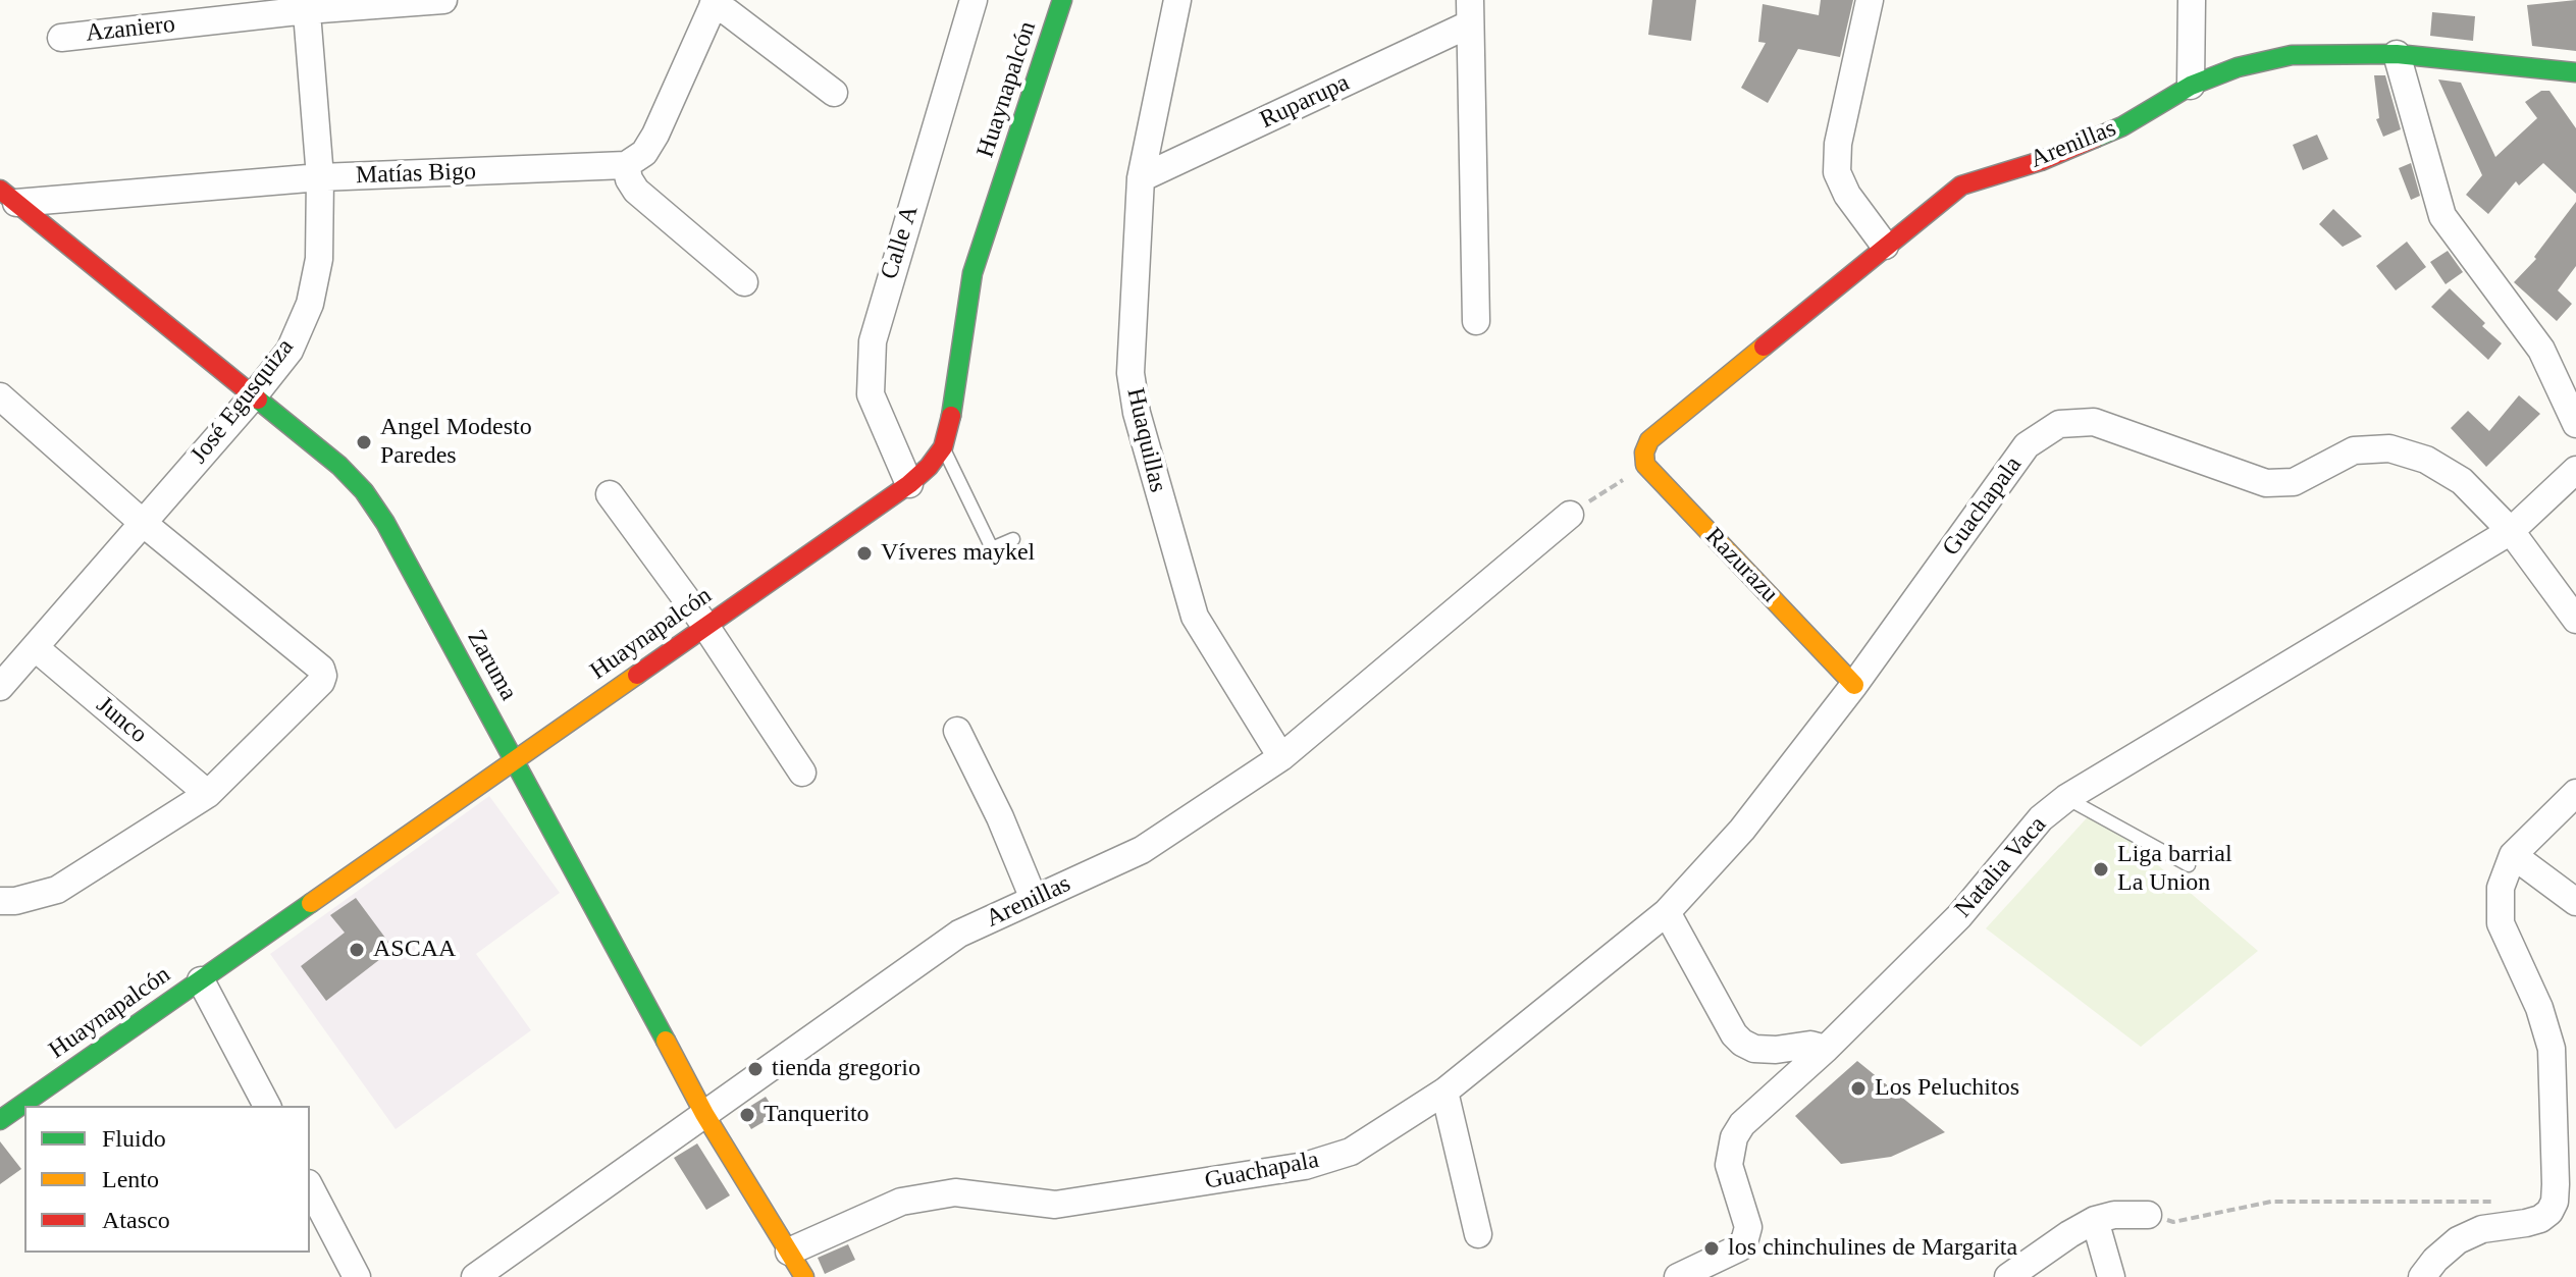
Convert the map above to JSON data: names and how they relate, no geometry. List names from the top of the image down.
{
  "streets": {
    "street": [
      "Azaniero",
      "Huaynapalcón",
      "Ruparupa",
      "Arenillas",
      "Matías Bigo",
      "Calle A",
      "José Egusquiza",
      "Huaquillas",
      "Guachapala",
      "Razurazu",
      "Zaruma",
      "Junco",
      "Natalia Vaca"
    ]
  },
  "crossings": [
    ["Azaniero", "José Egusquiza"],
    ["Huaynapalcón", "Calle A"],
    ["Huaynapalcón", "Zaruma"],
    ["Ruparupa", "Huaquillas"],
    ["Arenillas", "Huaquillas"],
    ["Arenillas", "Razurazu"],
    ["Arenillas", "Zaruma"],
    ["Matías Bigo", "José Egusquiza"],
    ["Matías Bigo", "Zaruma"],
    ["José Egusquiza", "Zaruma"],
    ["José Egusquiza", "Junco"],
    ["Guachapala", "Razurazu"],
    ["Guachapala", "Zaruma"],
    ["Guachapala", "Natalia Vaca"]
  ],
  "places": [
    "Angel Modesto Paredes",
    "Víveres maykel",
    "Liga barrial La Union",
    "ASCAA",
    "tienda gregorio",
    "Los Peluchitos",
    "Tanquerito",
    "los chinchulines de Margarita"
  ],
  "legend": ["Fluido", "Lento", "Atasco"]
}
